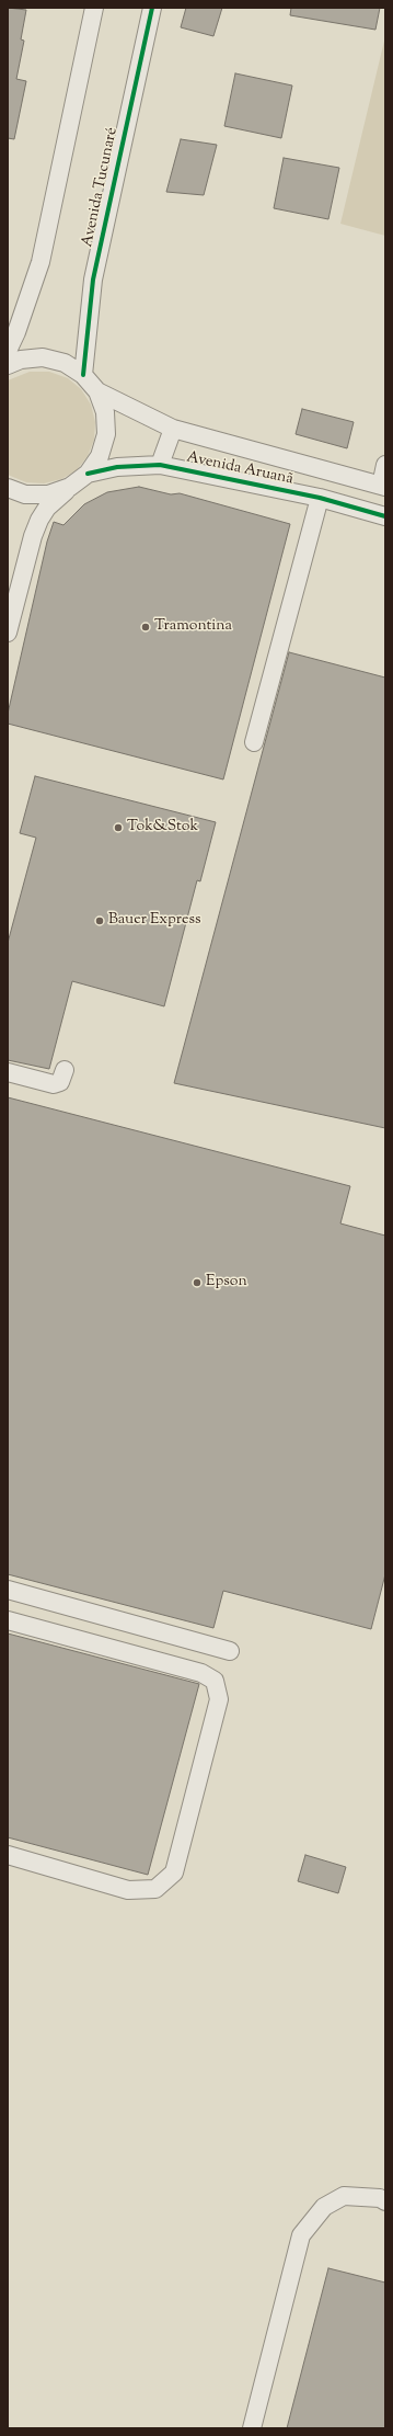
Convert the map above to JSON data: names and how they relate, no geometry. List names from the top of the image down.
{
  "streets": {
    "street": ["Avenida Tucunaré", "Avenida Aruanã"]
  },
  "places": [
    "Tramontina",
    "Tok&Stok",
    "Bauer Express",
    "Epson"
  ]
}
